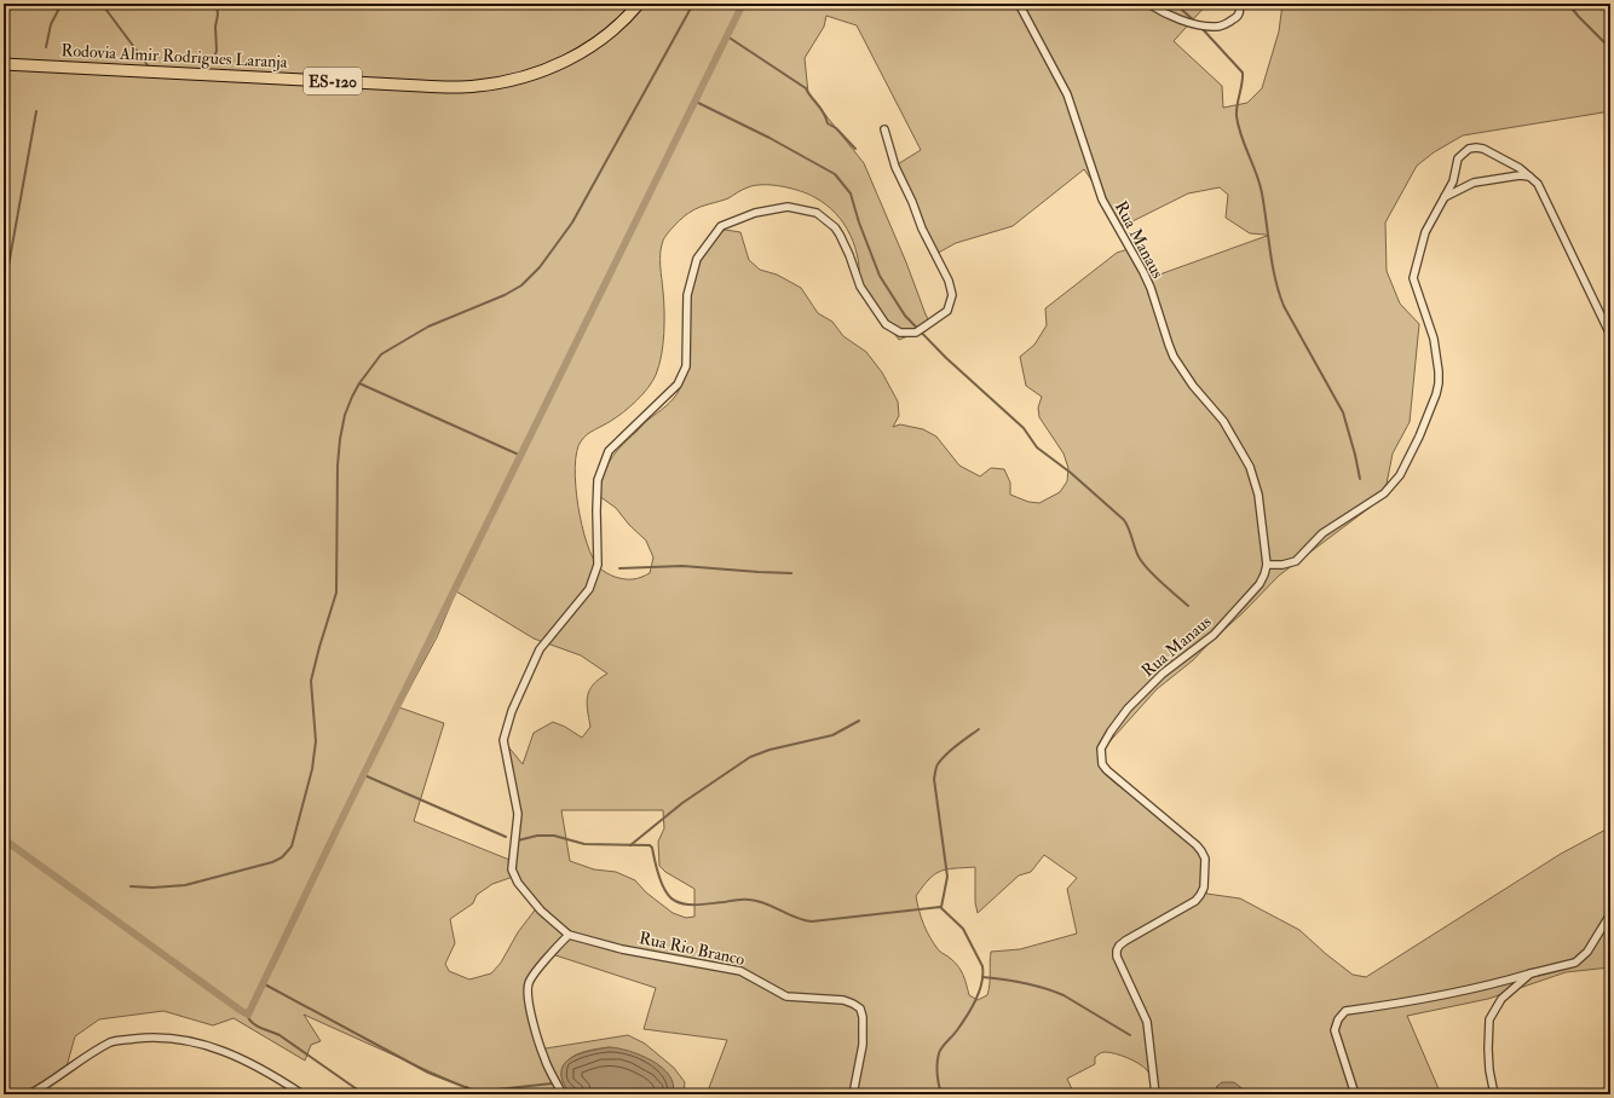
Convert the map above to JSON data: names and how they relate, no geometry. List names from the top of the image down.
{
  "streets": {
    "main road": ["Rodovia Almir Rodrigues Laranja", "ES-120"],
    "street": ["Rua Manaus", "Rua Rio Branco"]
  }
}
